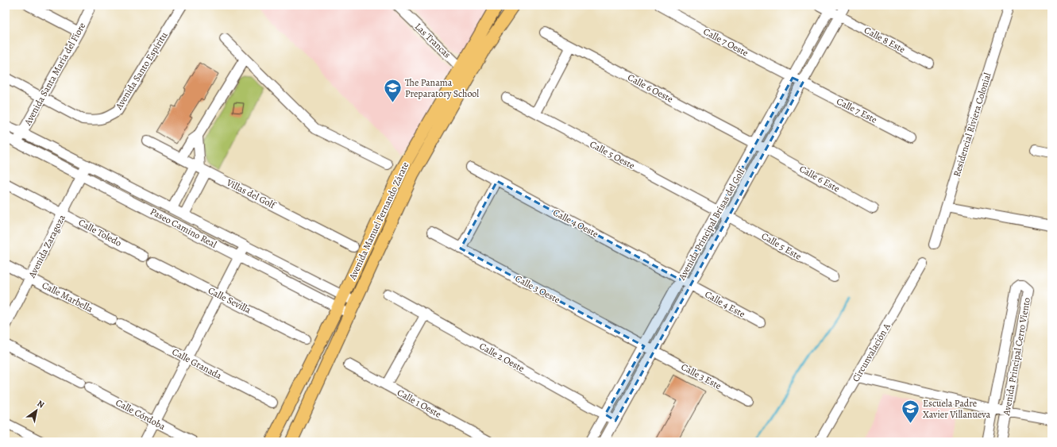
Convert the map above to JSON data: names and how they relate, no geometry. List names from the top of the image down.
{
  "streets": {
    "main road": ["Avenida Manuel Fernando Zárate"],
    "street": [
      "Calle 8 Este",
      "Las Trancas",
      "Calle 7 Oeste",
      "Avenida Santo Espíritu",
      "Avenida Santa María del Fiore",
      "Calle 6 Oeste",
      "Calle 7 Este",
      "Residencial Riviera Colonial",
      "Calle 5 Oeste",
      "Calle 6 Este",
      "Villas del Golf",
      "Calle 4 Oeste",
      "Avenida Principal Brisas del Golf",
      "Paseo Camino Real",
      "Calle Toledo",
      "Avenida Zaragoza",
      "Calle 5 Este",
      "Calle 3 Oeste",
      "Calle Marbella",
      "Calle Sevilla",
      "Calle 4 Este",
      "Circunvalación A",
      "Avenida Principal Cerro Viento",
      "Calle 2 Oeste",
      "Calle Granada",
      "Calle 3 Este",
      "Calle 1 Oeste",
      "Calle Córdoba"
    ]
  },
  "crossings": [
    ["Calle 8 Este", "Avenida Principal Brisas del Golf"],
    ["Las Trancas", "Avenida Manuel Fernando Zárate"],
    ["Calle 7 Oeste", "Calle 7 Este"],
    ["Calle 7 Oeste", "Avenida Principal Brisas del Golf"],
    ["Avenida Santo Espíritu", "Avenida Santa María del Fiore"],
    ["Avenida Santa María del Fiore", "Paseo Camino Real"],
    ["Calle 6 Oeste", "Calle 6 Este"],
    ["Calle 6 Oeste", "Avenida Principal Brisas del Golf"],
    ["Calle 7 Este", "Avenida Principal Brisas del Golf"],
    ["Calle 5 Oeste", "Avenida Principal Brisas del Golf"],
    ["Calle 5 Oeste", "Calle 5 Este"],
    ["Calle 6 Este", "Avenida Principal Brisas del Golf"],
    ["Avenida Manuel Fernando Zárate", "Paseo Camino Real"],
    ["Calle 4 Oeste", "Avenida Principal Brisas del Golf"],
    ["Calle 4 Oeste", "Calle 4 Este"],
    ["Avenida Principal Brisas del Golf", "Calle 5 Este"],
    ["Avenida Principal Brisas del Golf", "Calle 3 Oeste"],
    ["Avenida Principal Brisas del Golf", "Calle 4 Este"],
    ["Avenida Principal Brisas del Golf", "Calle 2 Oeste"],
    ["Avenida Principal Brisas del Golf", "Calle 3 Este"],
    ["Paseo Camino Real", "Avenida Zaragoza"],
    ["Calle Toledo", "Avenida Zaragoza"],
    ["Avenida Zaragoza", "Calle Marbella"],
    ["Calle 3 Oeste", "Calle 3 Este"]
  ],
  "places": {
    "school or university": ["The Panama Preparatory School", "Escuela Padre Xavier Villanueva"]
  },
  "north": "top right"
}
